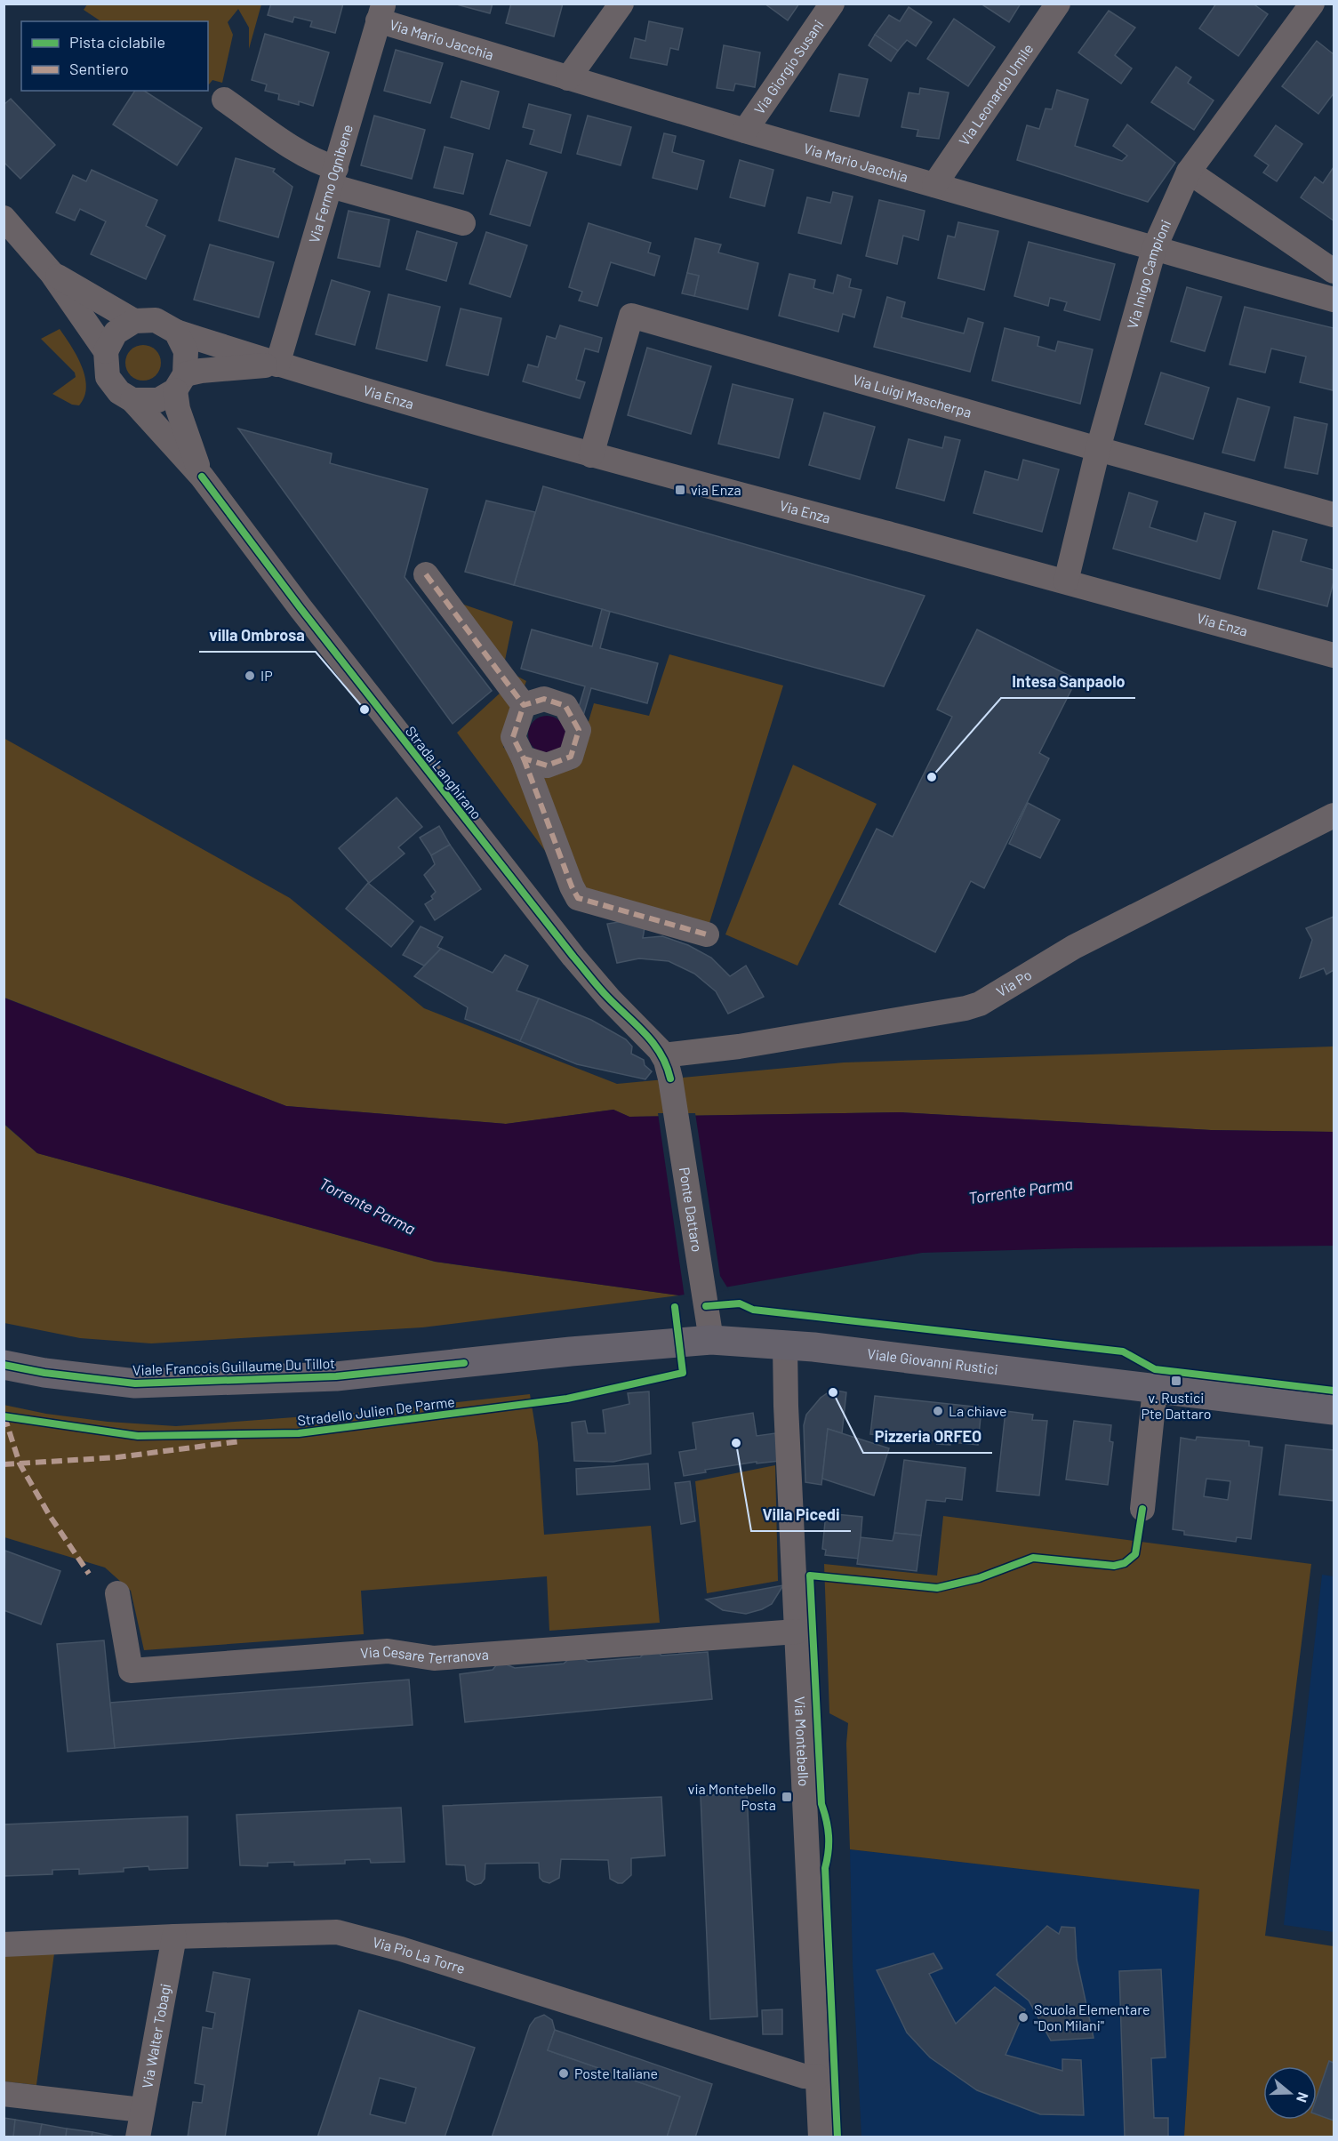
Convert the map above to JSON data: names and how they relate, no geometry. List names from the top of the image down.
{
  "streets": {
    "main road": ["Viale Giovanni Rustici", "Viale Francois Guillaume Du Tillot"],
    "street": [
      "Via Mario Jacchia",
      "Via Giorgio Susani",
      "Via Leonardo Umile",
      "Via Fermo Ognibene",
      "Via Inigo Campioni",
      "Via Luigi Mascherpa",
      "Via Enza",
      "Strada Langhirano",
      "Via Po",
      "Ponte Dattaro",
      "Via Cesare Terranova",
      "Via Montebello",
      "Via Pio La Torre",
      "Via Walter Tobagi"
    ],
    "cycle path": ["Stradello Julien De Parme"]
  },
  "crossings": [
    ["Via Mario Jacchia", "Via Giorgio Susani"],
    ["Via Mario Jacchia", "Via Leonardo Umile"],
    ["Via Mario Jacchia", "Via Fermo Ognibene"],
    ["Via Mario Jacchia", "Via Inigo Campioni"],
    ["Via Fermo Ognibene", "Via Enza"],
    ["Via Inigo Campioni", "Via Luigi Mascherpa"],
    ["Via Inigo Campioni", "Via Enza"],
    ["Via Luigi Mascherpa", "Via Enza"],
    ["Via Enza", "Strada Langhirano"],
    ["Strada Langhirano", "Via Po"],
    ["Strada Langhirano", "Ponte Dattaro"],
    ["Via Po", "Ponte Dattaro"],
    ["Ponte Dattaro", "Viale Giovanni Rustici"],
    ["Ponte Dattaro", "Viale Francois Guillaume Du Tillot"],
    ["Viale Giovanni Rustici", "Viale Francois Guillaume Du Tillot"],
    ["Viale Giovanni Rustici", "Via Montebello"],
    ["Via Cesare Terranova", "Via Montebello"],
    ["Via Montebello", "Via Pio La Torre"],
    ["Via Pio La Torre", "Via Walter Tobagi"]
  ],
  "water": ["Torrente Parma"],
  "places": {
    "transit": ["via Enza", "v. Rustici Pte Dattaro", "via Montebello Posta"],
    "other": [
      "IP",
      "villa Ombrosa",
      "Intesa Sanpaolo",
      "Pizzeria ORFEO",
      "La chiave",
      "Villa Picedi",
      "Scuola Elementare \"Don Milani\"",
      "Poste Italiane"
    ]
  },
  "legend": ["Pista ciclabile", "Sentiero"],
  "north": "right"
}
